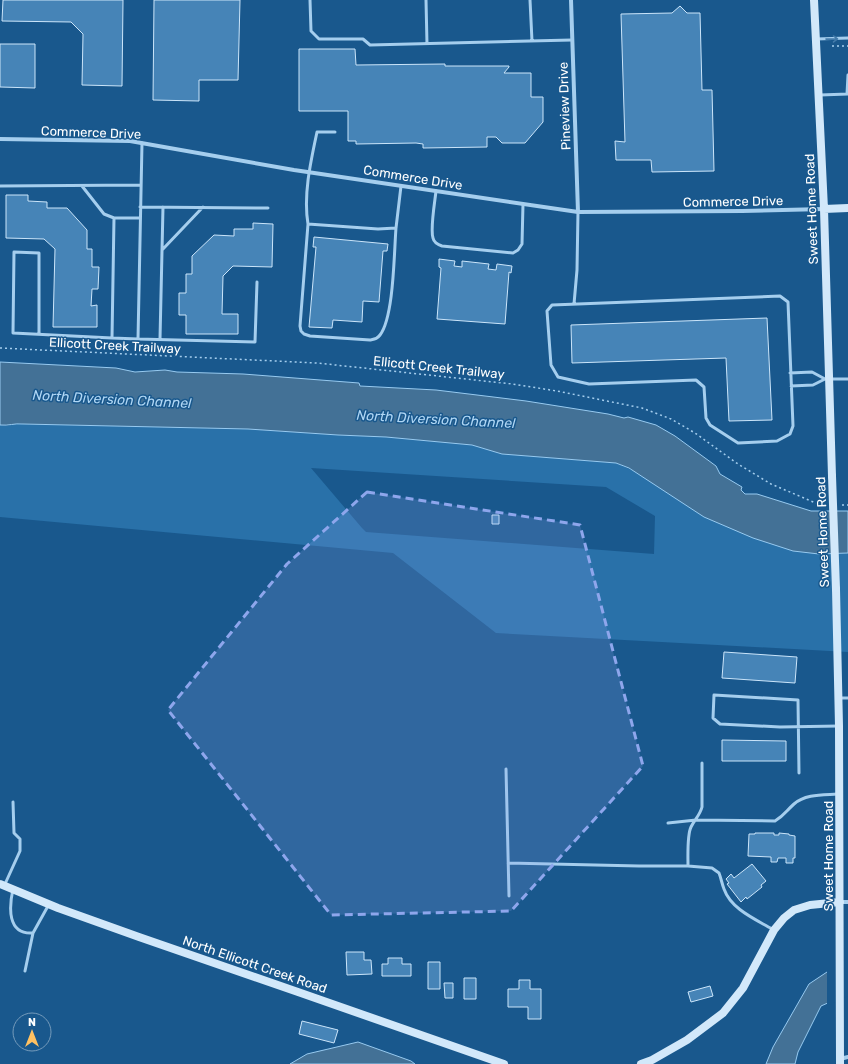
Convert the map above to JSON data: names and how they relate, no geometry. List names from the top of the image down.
{
  "streets": {
    "main road": ["Sweet Home Road", "North Ellicott Creek Road"],
    "street": ["Pineview Drive", "Commerce Drive"],
    "path": ["Ellicott Creek Trailway"]
  },
  "crossings": [
    ["Pineview Drive", "Commerce Drive"],
    ["Commerce Drive", "Sweet Home Road"]
  ],
  "water": ["North Diversion Channel"],
  "north": "top"
}
